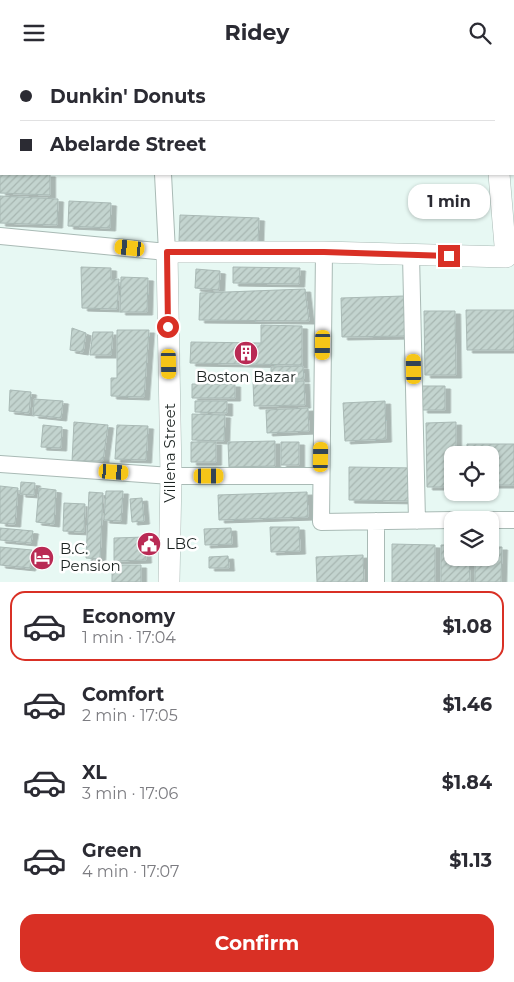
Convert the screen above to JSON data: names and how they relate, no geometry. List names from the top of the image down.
{
  "streets": {
    "main road": ["Villena Street"]
  },
  "places": {
    "building": ["Boston Bazar"],
    "public building": ["LBC"],
    "hotel": ["B.C. Pension"]
  },
  "page": {
    "header": "Ridey",
    "banner": ["Dunkin' Donuts", "Abelarde Street"],
    "bubble": "1 min",
    "list": [
      {
        "name": "Economy",
        "note": "1 min · 17:04",
        "value": "$1.08"
      },
      {
        "name": "Comfort",
        "note": "2 min · 17:05",
        "value": "$1.46"
      },
      {
        "name": "XL",
        "note": "3 min · 17:06",
        "value": "$1.84"
      },
      {
        "name": "Green",
        "note": "4 min · 17:07",
        "value": "$1.13"
      }
    ],
    "buttons": "Confirm"
  }
}
